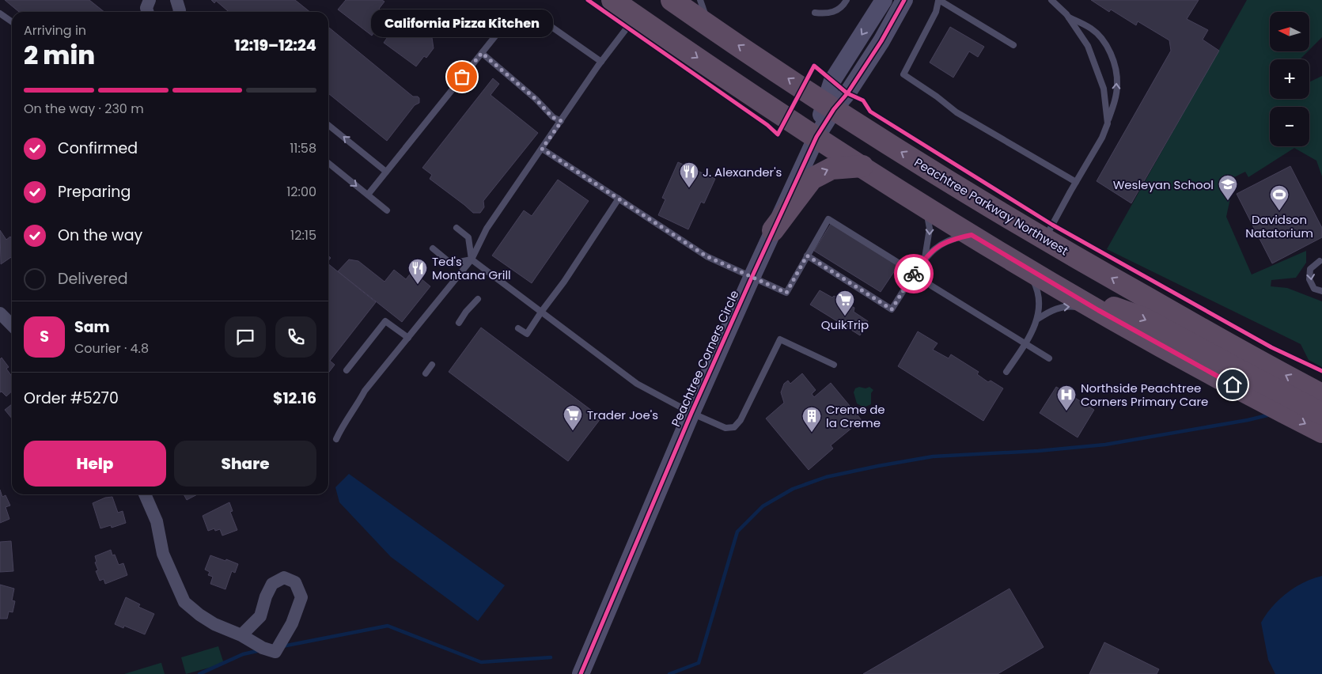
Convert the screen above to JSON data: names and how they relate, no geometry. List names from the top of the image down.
{
  "streets": {
    "highway": ["Peachtree Parkway Northwest"],
    "street": ["Peachtree Corners Circle"]
  },
  "crossings": [
    ["Peachtree Parkway Northwest", "Peachtree Corners Circle"]
  ],
  "places": {
    "other": ["California Pizza Kitchen"],
    "restaurant": ["J. Alexander's", "Ted's Montana Grill"],
    "school or university": ["Wesleyan School"],
    "sports": ["Davidson Natatorium"],
    "supermarket": ["QuikTrip", "Trader Joe's"],
    "hospital": ["Northside Peachtree Corners Primary Care"],
    "building": ["Creme de la Creme"]
  },
  "north": "left",
  "page": {
    "bubble": "California Pizza Kitchen",
    "map_buttons": ["+", "−"],
    "heading": ["2 min", "Arriving in", "12:19–12:24"],
    "panel": [
      "Sam",
      "Courier · 4.8",
      "Order #5270",
      "$12.16"
    ],
    "bar": "On the way · 230 m",
    "list": [
      ["Confirmed", "11:58"],
      ["Preparing", "12:00"],
      ["On the way", "12:15"],
      "Delivered"
    ],
    "round": "S",
    "buttons": ["Help", "Share"]
  }
}
